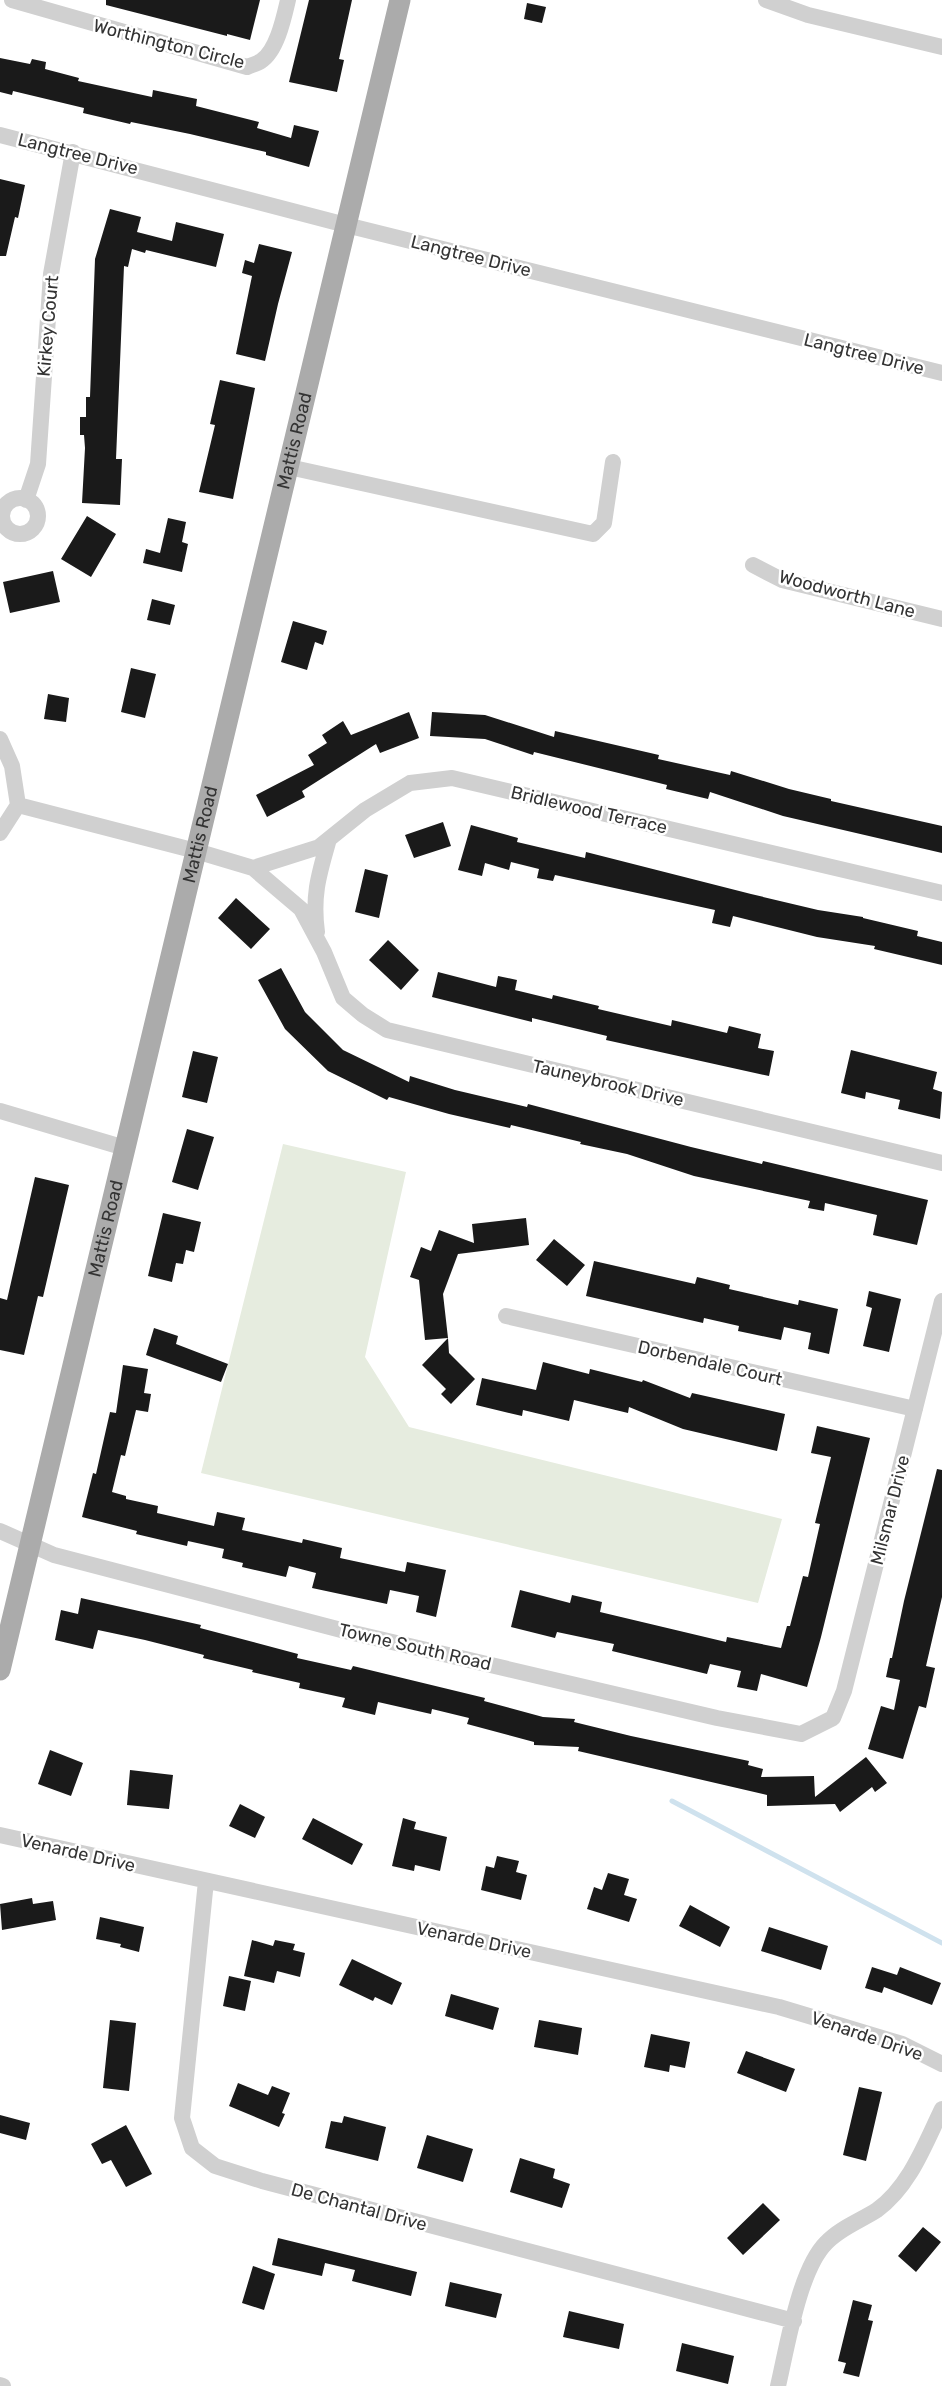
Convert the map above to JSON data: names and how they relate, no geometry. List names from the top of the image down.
{
  "streets": {
    "main road": ["Mattis Road"],
    "street": [
      "Worthington Circle",
      "Langtree Drive",
      "Kirkey Court",
      "Woodworth Lane",
      "Bridlewood Terrace",
      "Tauneybrook Drive",
      "Dorbendale Court",
      "Milsmar Drive",
      "Towne South Road",
      "Venarde Drive",
      "De Chantal Drive"
    ]
  },
  "crossings": [
    ["Langtree Drive", "Kirkey Court"],
    ["Langtree Drive", "Mattis Road"],
    ["Mattis Road", "Tauneybrook Drive"],
    ["Mattis Road", "Towne South Road"],
    ["Bridlewood Terrace", "Tauneybrook Drive"],
    ["Dorbendale Court", "Milsmar Drive"],
    ["Milsmar Drive", "Towne South Road"],
    ["Venarde Drive", "De Chantal Drive"]
  ]
}
